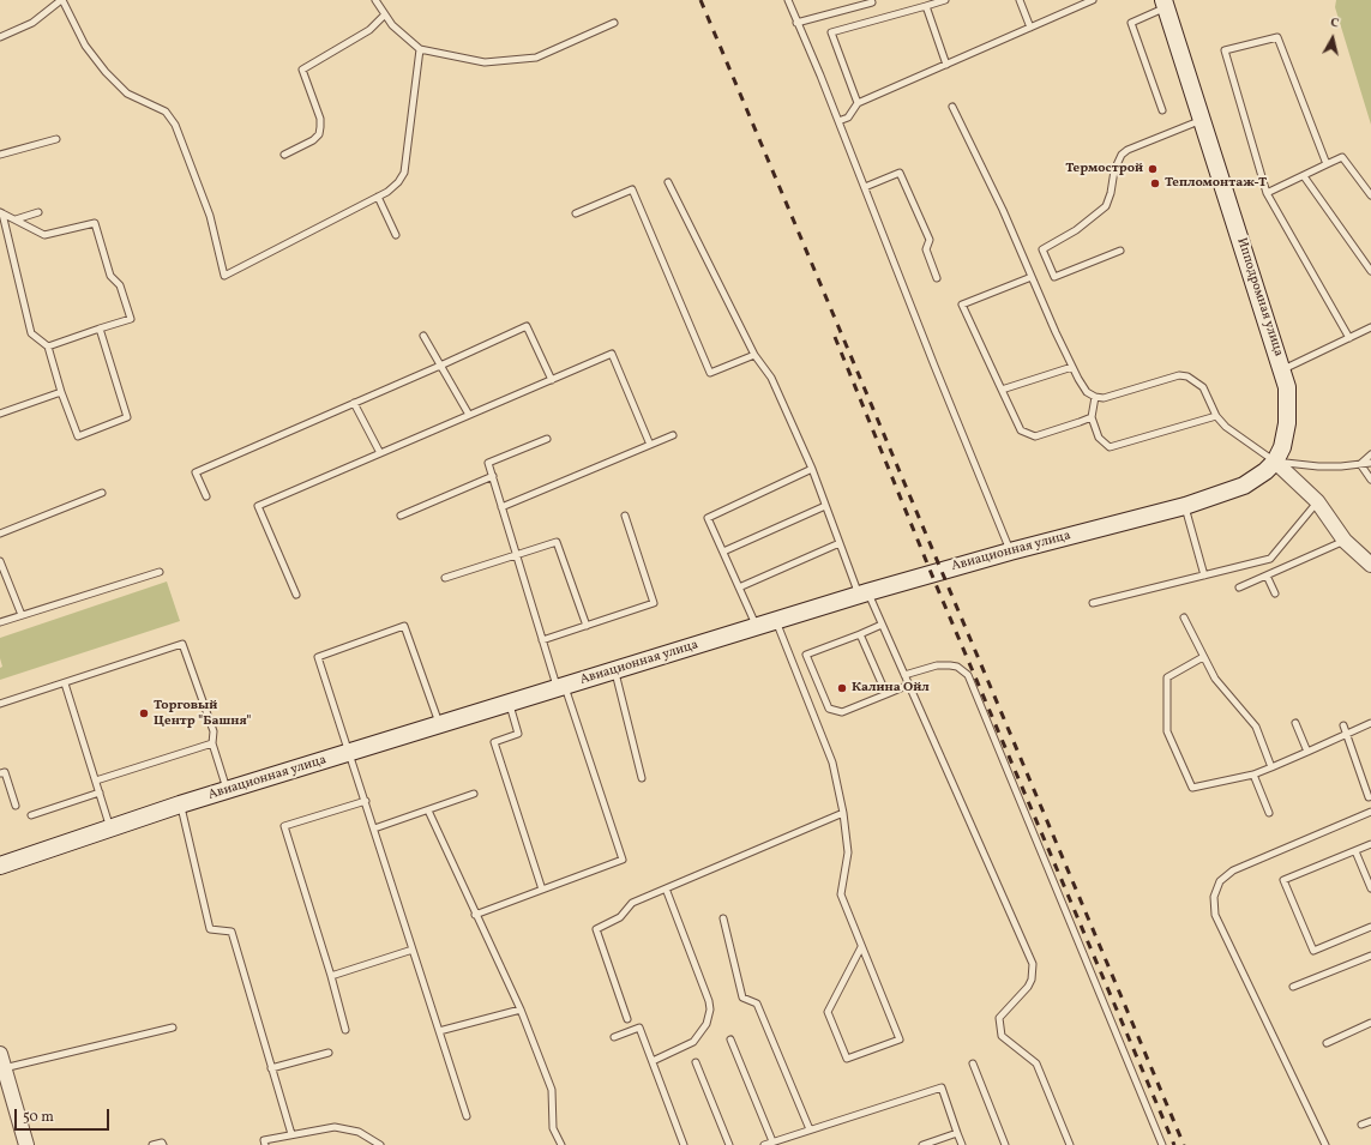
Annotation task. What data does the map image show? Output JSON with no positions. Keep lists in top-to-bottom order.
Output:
{
  "streets": {
    "main road": ["Ипподромная улица", "Авиационная улица"]
  },
  "crossings": [
    ["Ипподромная улица", "Авиационная улица"]
  ],
  "places": [
    "Термострой",
    "Тепломонтаж-Т",
    "Калина Ойл",
    "Торговый Центр \"Башня\""
  ],
  "scale_bar": "50 m",
  "north": "top"
}
